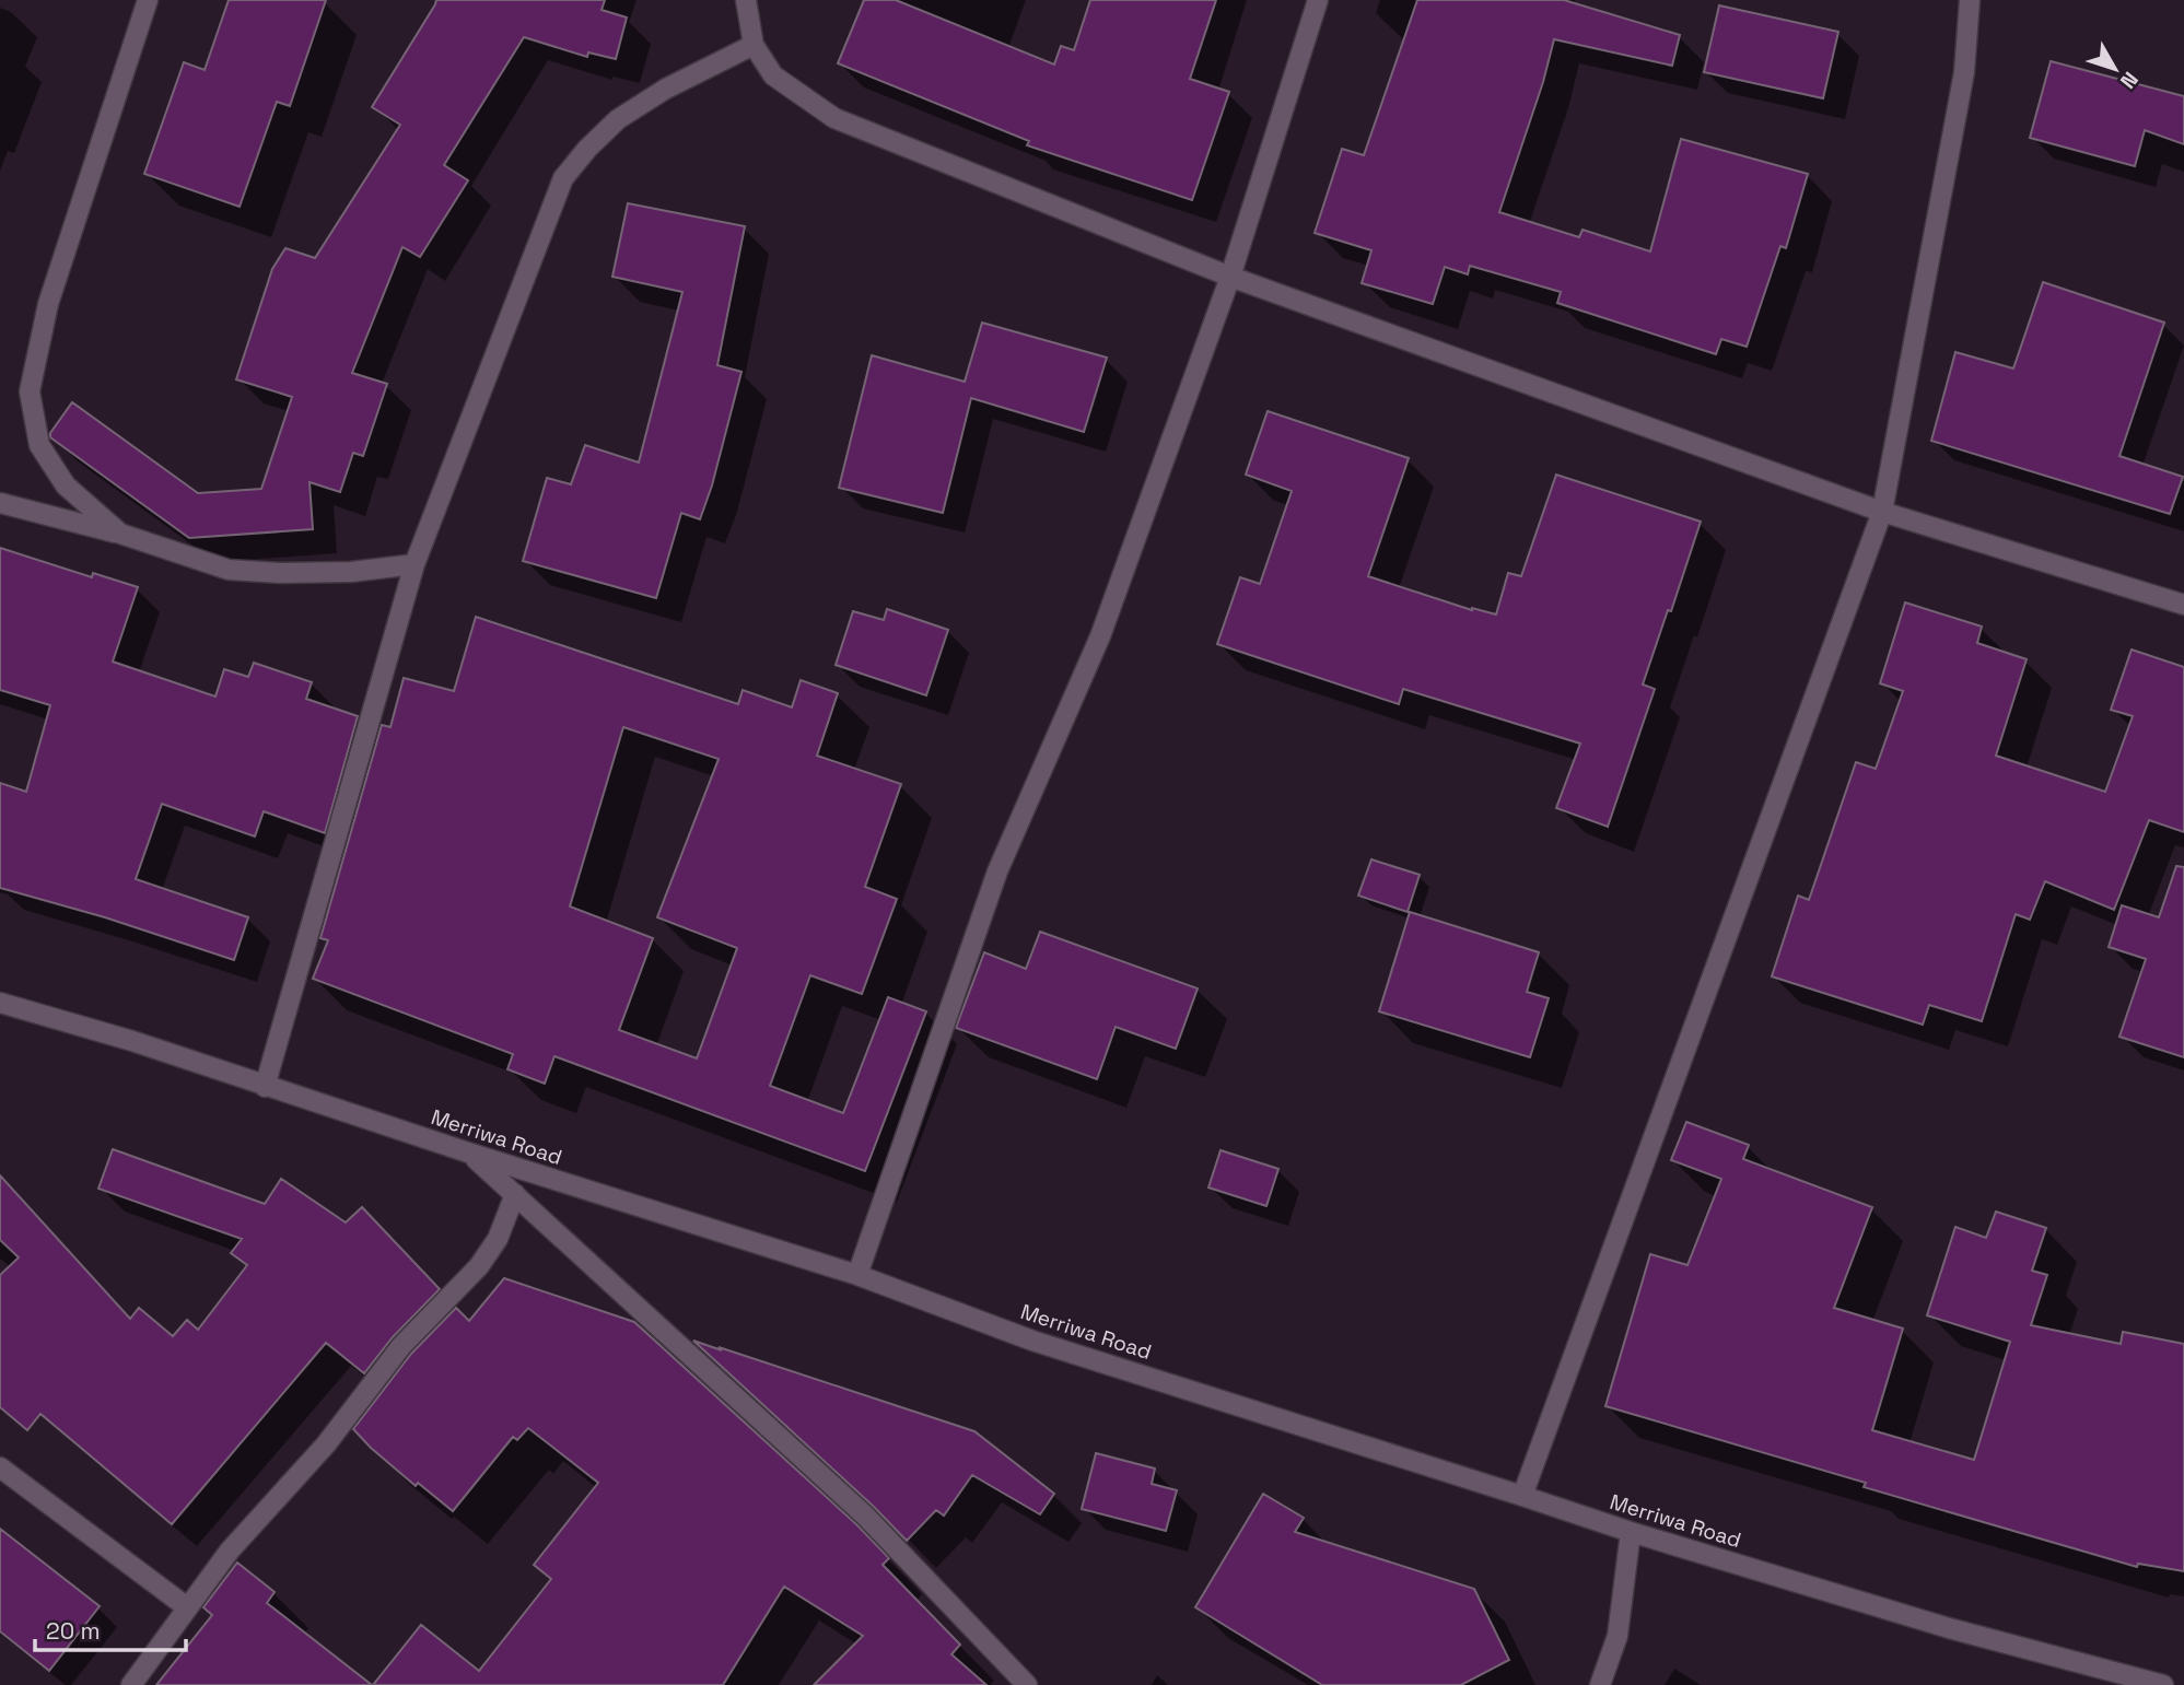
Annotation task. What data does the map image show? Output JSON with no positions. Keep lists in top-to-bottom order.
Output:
{
  "streets": {
    "street": ["Merriwa Road"]
  },
  "scale_bar": "20 m",
  "north": "bottom right"
}
